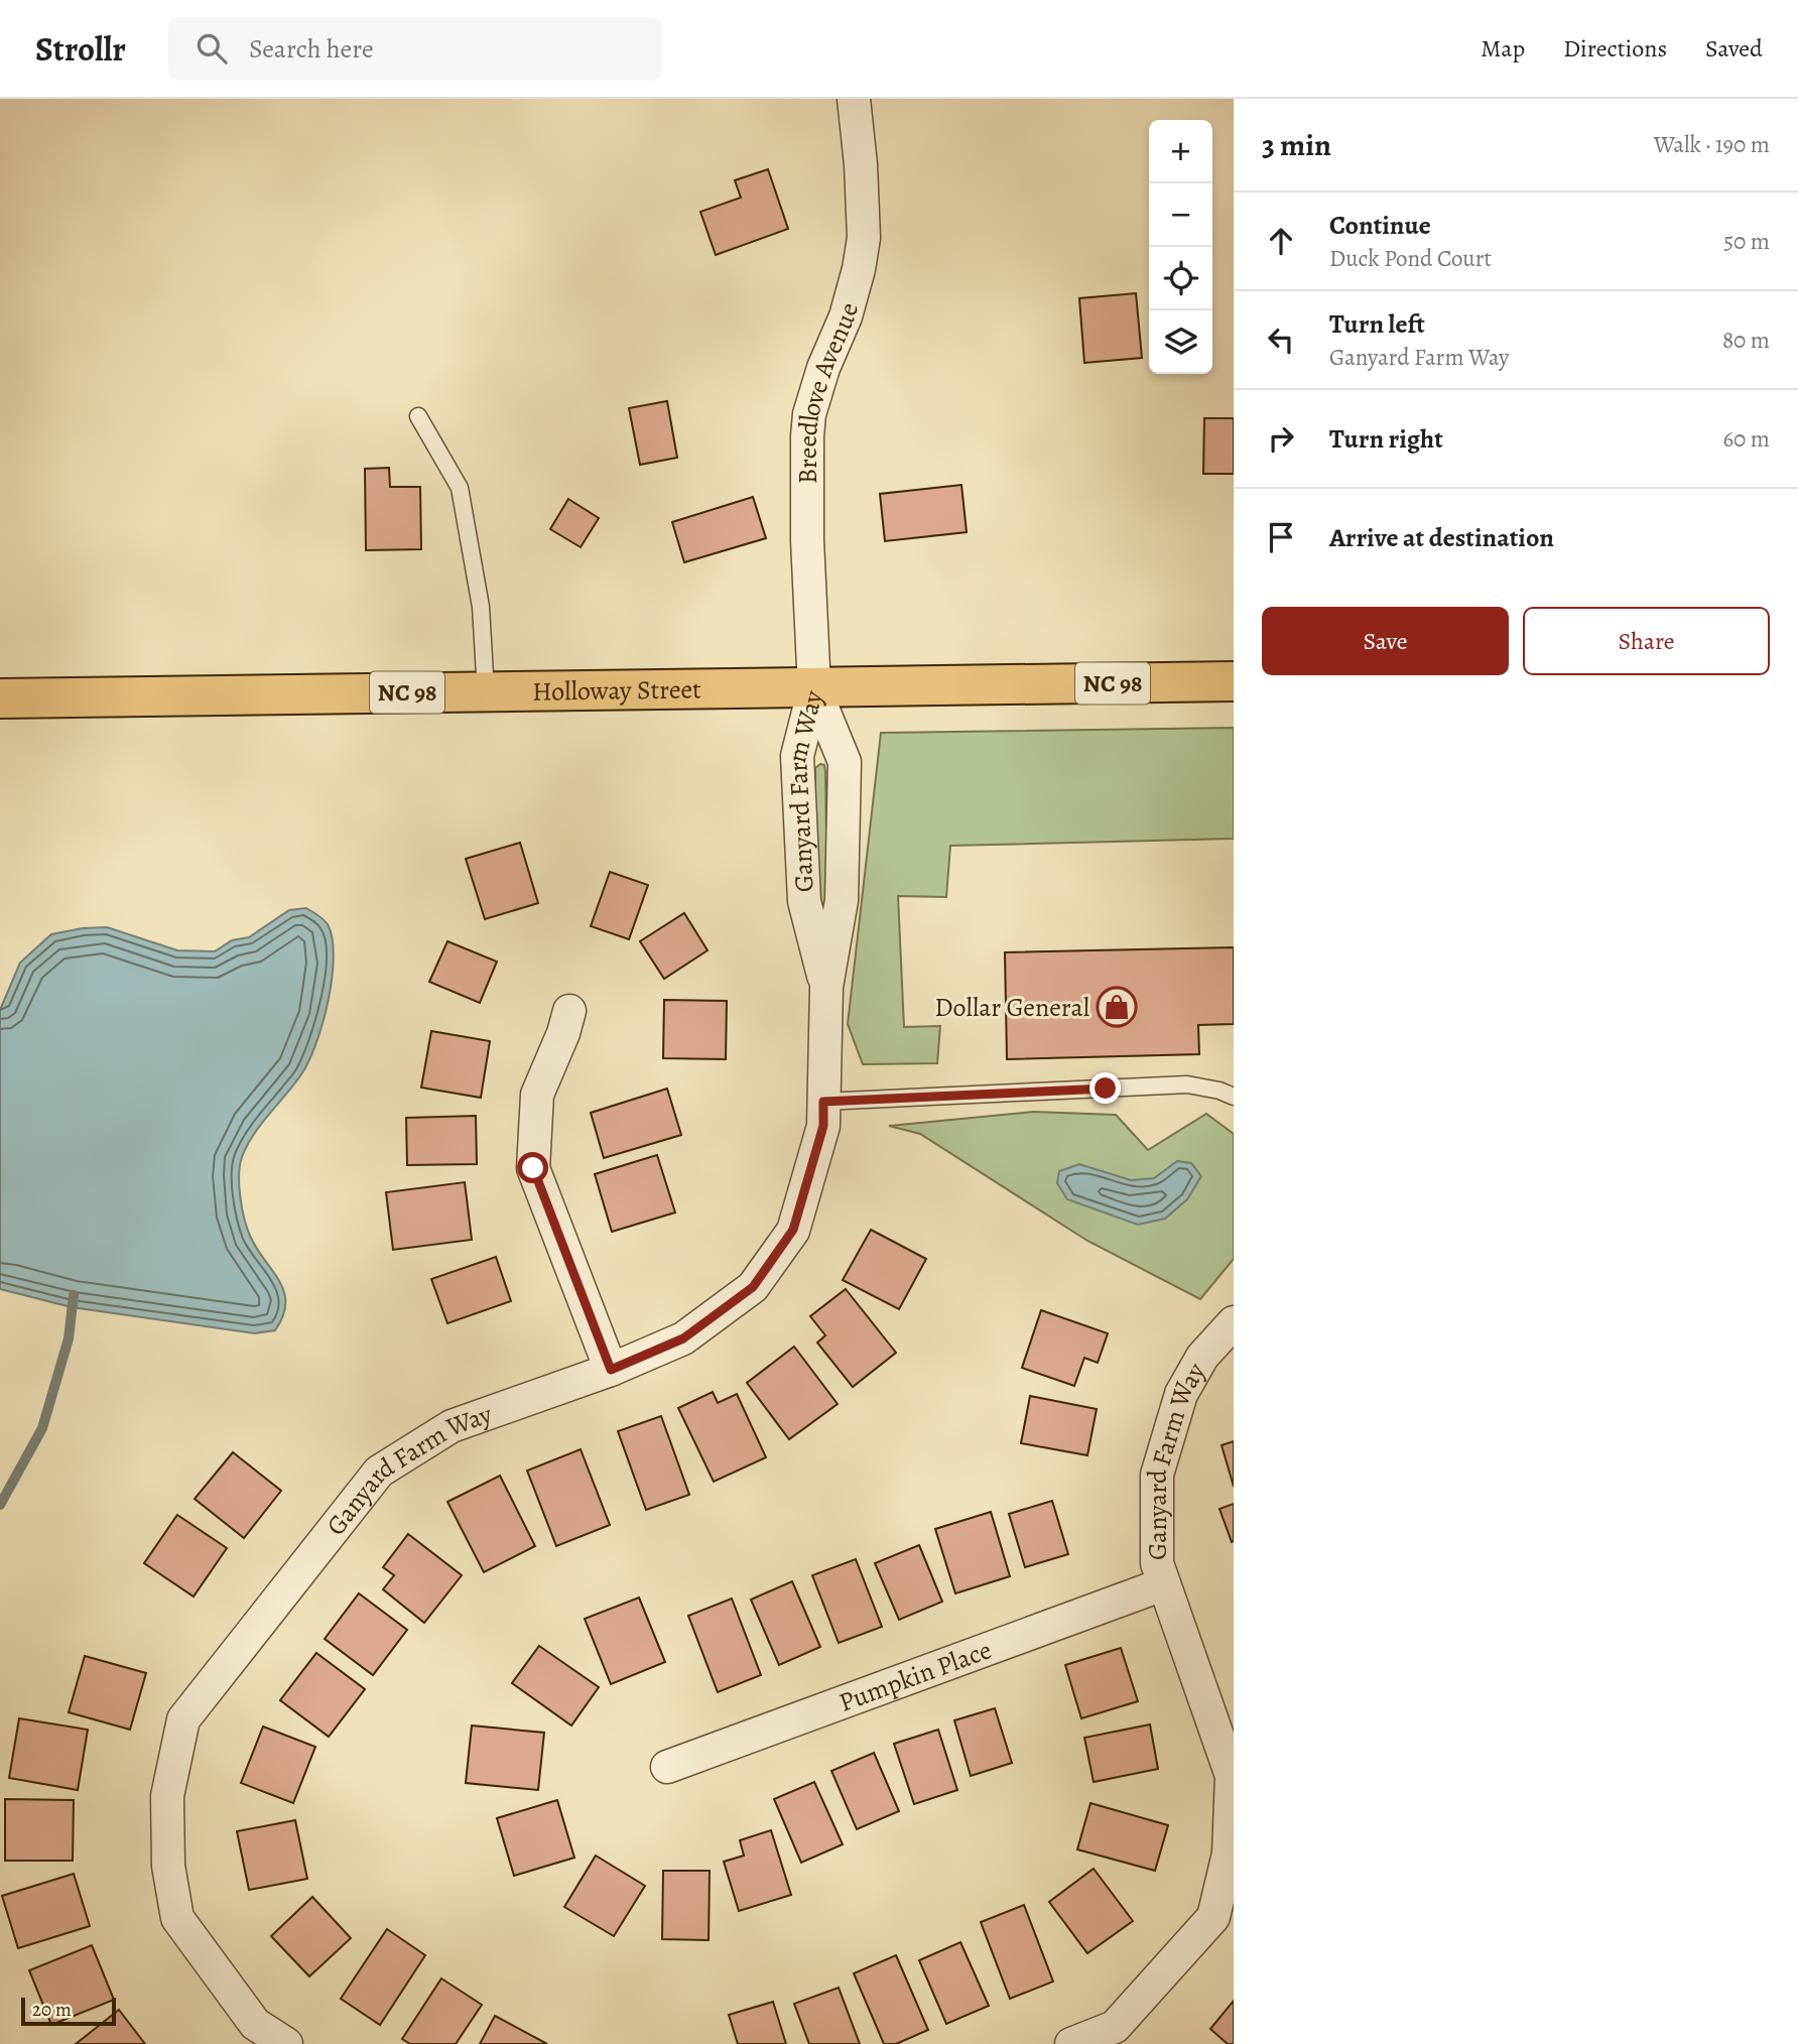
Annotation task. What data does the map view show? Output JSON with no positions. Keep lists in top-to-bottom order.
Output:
{
  "streets": {
    "highway": ["NC 98", "Holloway Street"],
    "street": ["Breedlove Avenue", "Ganyard Farm Way", "Pumpkin Place"]
  },
  "crossings": [
    ["Breedlove Avenue", "Holloway Street"],
    ["Breedlove Avenue", "Ganyard Farm Way"],
    ["Holloway Street", "Ganyard Farm Way"],
    ["Ganyard Farm Way", "Pumpkin Place"]
  ],
  "places": {
    "shop": ["Dollar General"]
  },
  "scale_bar": "20 m",
  "page": {
    "header": "Strollr",
    "search": "Search here",
    "nav": ["Map", "Directions", "Saved"],
    "heading": ["3 min", "Walk · 190 m"],
    "map_buttons": ["+", "−"],
    "list": [
      ["Continue", "Duck Pond Court", "50 m"],
      ["Turn left", "Ganyard Farm Way", "80 m"],
      ["Turn right", "60 m"],
      "Arrive at destination"
    ],
    "buttons": ["Save", "Share"],
    "scale": "20 m"
  }
}
